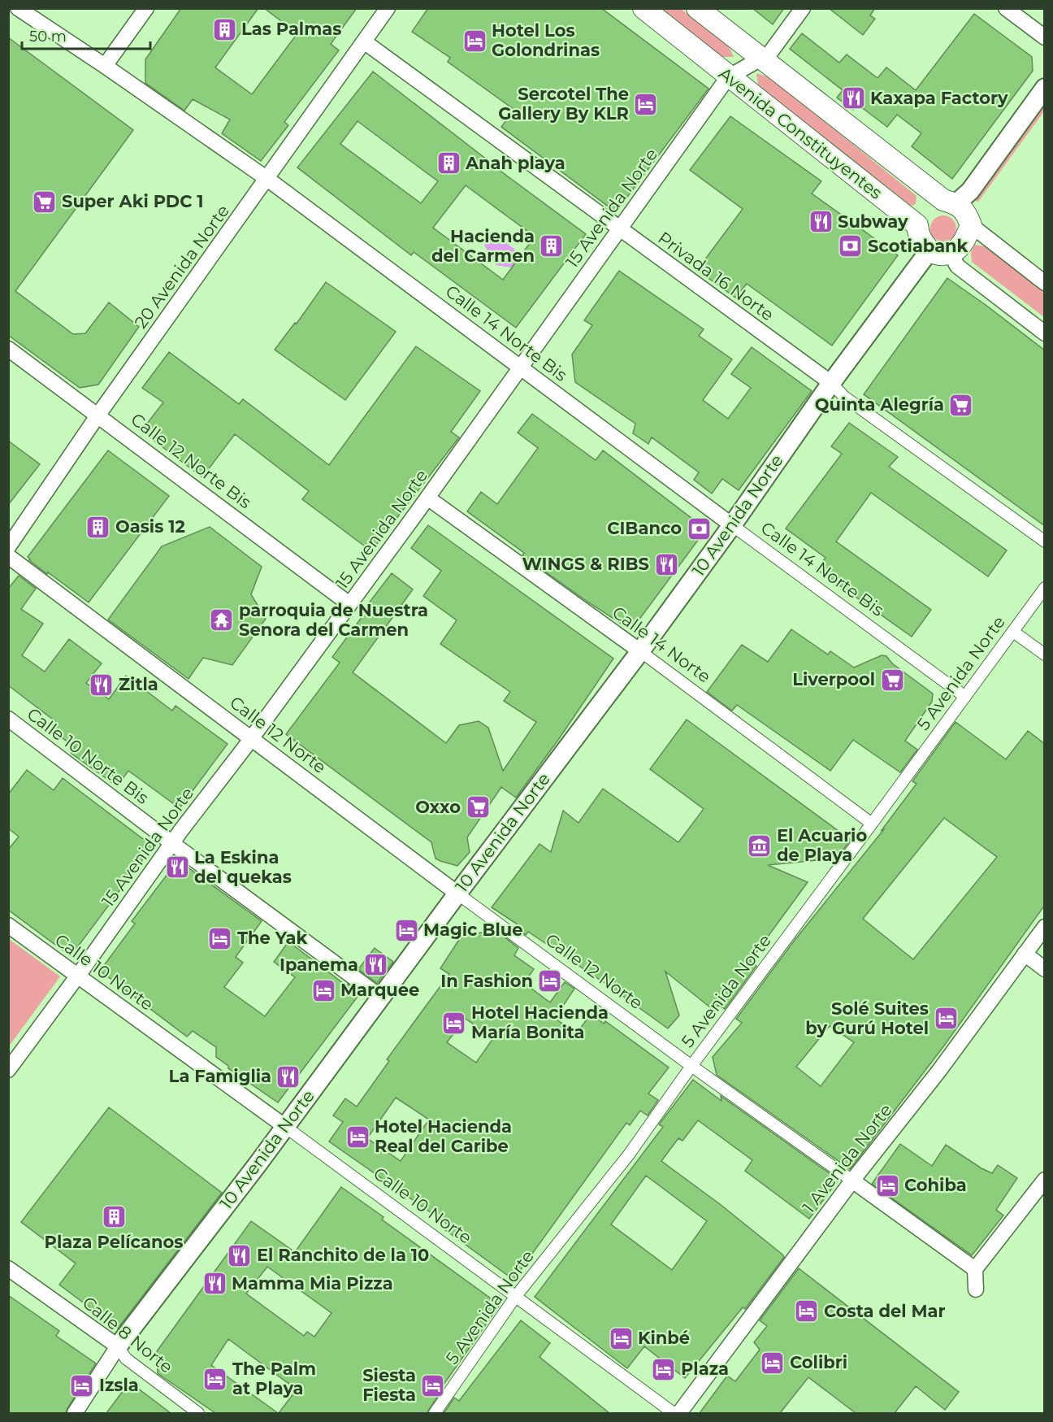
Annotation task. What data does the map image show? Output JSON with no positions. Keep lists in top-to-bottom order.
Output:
{
  "streets": {
    "main road": ["Avenida Constituyentes"],
    "street": [
      "15 Avenida Norte",
      "20 Avenida Norte",
      "Privada 16 Norte",
      "Calle 14 Norte Bis",
      "Calle 12 Norte Bis",
      "10 Avenida Norte",
      "Calle 14 Norte",
      "5 Avenida Norte",
      "Calle 12 Norte",
      "Calle 10 Norte Bis",
      "Calle 10 Norte",
      "1 Avenida Norte",
      "Calle 8 Norte"
    ]
  },
  "crossings": [
    ["Avenida Constituyentes", "15 Avenida Norte"],
    ["Avenida Constituyentes", "10 Avenida Norte"],
    ["15 Avenida Norte", "Privada 16 Norte"],
    ["15 Avenida Norte", "Calle 14 Norte Bis"],
    ["15 Avenida Norte", "Calle 12 Norte Bis"],
    ["15 Avenida Norte", "Calle 14 Norte"],
    ["15 Avenida Norte", "Calle 12 Norte"],
    ["15 Avenida Norte", "Calle 10 Norte Bis"],
    ["15 Avenida Norte", "Calle 10 Norte"],
    ["20 Avenida Norte", "Privada 16 Norte"],
    ["20 Avenida Norte", "Calle 14 Norte Bis"],
    ["20 Avenida Norte", "Calle 12 Norte Bis"],
    ["Privada 16 Norte", "10 Avenida Norte"],
    ["Calle 14 Norte Bis", "10 Avenida Norte"],
    ["Calle 14 Norte Bis", "5 Avenida Norte"],
    ["10 Avenida Norte", "Calle 14 Norte"],
    ["10 Avenida Norte", "Calle 12 Norte"],
    ["10 Avenida Norte", "Calle 10 Norte Bis"],
    ["10 Avenida Norte", "Calle 10 Norte"],
    ["10 Avenida Norte", "Calle 8 Norte"],
    ["Calle 14 Norte", "5 Avenida Norte"],
    ["5 Avenida Norte", "Calle 12 Norte"],
    ["5 Avenida Norte", "Calle 10 Norte"],
    ["Calle 12 Norte", "1 Avenida Norte"]
  ],
  "places": {
    "building": [
      "Las Palmas",
      "Anah playa",
      "Hacienda del Carmen",
      "Oasis 12",
      "Plaza Pelícanos"
    ],
    "hotel": [
      "Hotel Los Golondrinas",
      "Sercotel The Gallery By KLR",
      "Magic Blue",
      "The Yak",
      "In Fashion",
      "Marquee",
      "Solé Suites by Gurú Hotel",
      "Hotel Hacienda María Bonita",
      "Hotel Hacienda Real del Caribe",
      "Cohiba",
      "Costa del Mar",
      "Kinbé",
      "Colibri",
      "Plaza",
      "The Palm at Playa",
      "Izsla",
      "Siesta Fiesta"
    ],
    "restaurant": [
      "Kaxapa Factory",
      "Subway",
      "WINGS & RIBS",
      "Zitla",
      "La Eskina del quekas",
      "Ipanema",
      "La Famiglia",
      "El Ranchito de la 10",
      "Mamma Mia Pizza"
    ],
    "supermarket": [
      "Super Aki PDC 1",
      "Quinta Alegría",
      "Liverpool",
      "Oxxo"
    ],
    "bank": ["Scotiabank", "CIBanco"],
    "temple": ["parroquia de Nuestra Senora del Carmen"],
    "museum": ["El Acuario de Playa"]
  },
  "scale_bar": "50 m"
}
